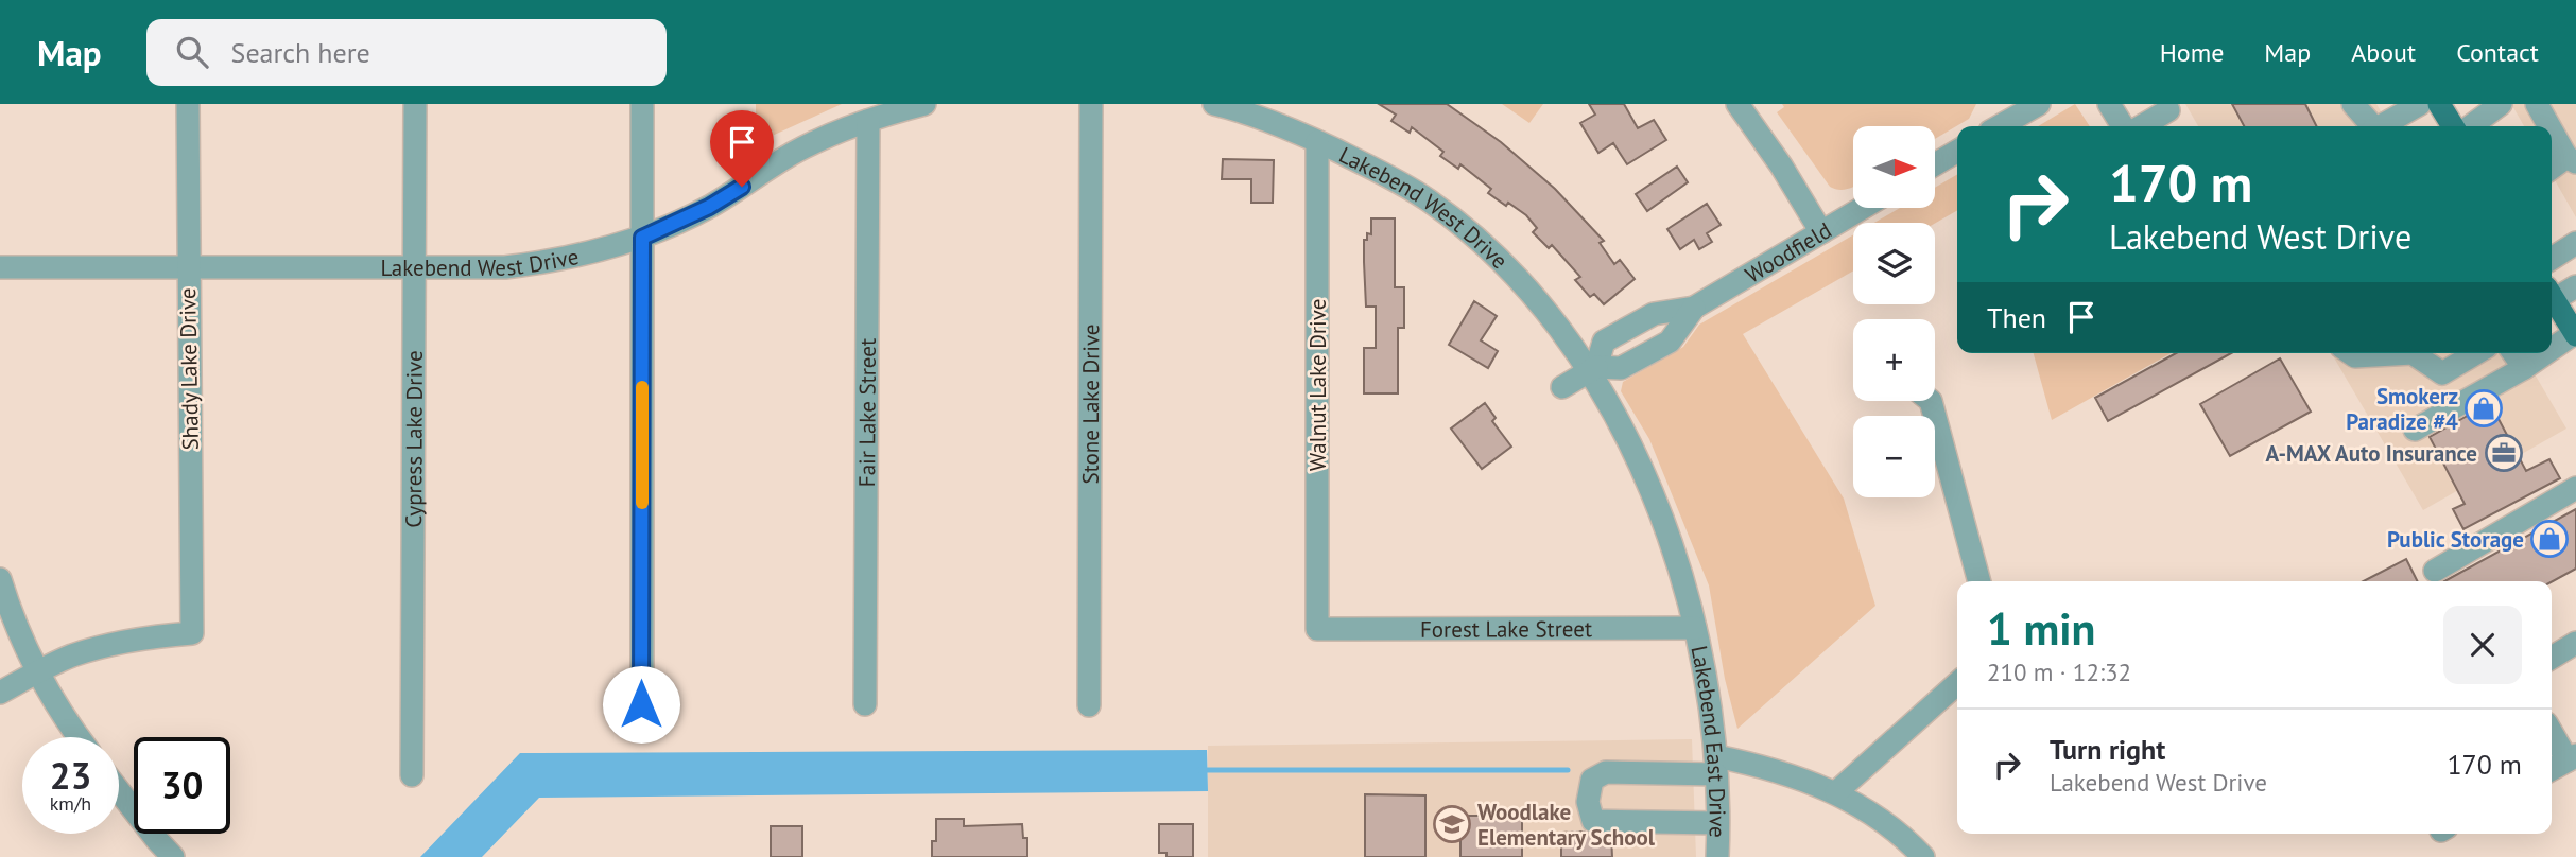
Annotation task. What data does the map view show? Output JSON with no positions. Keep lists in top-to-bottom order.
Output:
{
  "streets": {
    "street": [
      "Lakebend West Drive",
      "Woodfield",
      "Shady Lake Drive",
      "Walnut Lake Drive",
      "Stone Lake Drive",
      "Fair Lake Street",
      "Cypress Lake Drive",
      "Forest Lake Street",
      "Lakebend East Drive"
    ]
  },
  "crossings": [
    ["Lakebend West Drive", "Woodfield"],
    ["Lakebend West Drive", "Shady Lake Drive"],
    ["Lakebend West Drive", "Walnut Lake Drive"],
    ["Lakebend West Drive", "Fair Lake Street"],
    ["Lakebend West Drive", "Cypress Lake Drive"],
    ["Lakebend West Drive", "Forest Lake Street"],
    ["Lakebend West Drive", "Lakebend East Drive"],
    ["Walnut Lake Drive", "Forest Lake Street"],
    ["Forest Lake Street", "Lakebend East Drive"]
  ],
  "places": {
    "shop": ["Smokerz Paradize #4", "Public Storage"],
    "office": ["A-MAX Auto Insurance"],
    "school or university": ["Woodlake Elementary School"]
  },
  "north": "right",
  "page": {
    "header": "Map",
    "search": "Search here",
    "nav": [
      "Home",
      "Map",
      "About",
      "Contact"
    ],
    "map_buttons": ["+", "−"],
    "turn": ["170 m", "Lakebend West Drive"],
    "then": "Then",
    "heading": ["1 min", "210 m · 12:32"],
    "list": [
      {
        "name": "Turn right",
        "note": "Lakebend West Drive",
        "value": "170 m"
      }
    ],
    "speed": "23 km/h",
    "limit": "30"
  }
}
